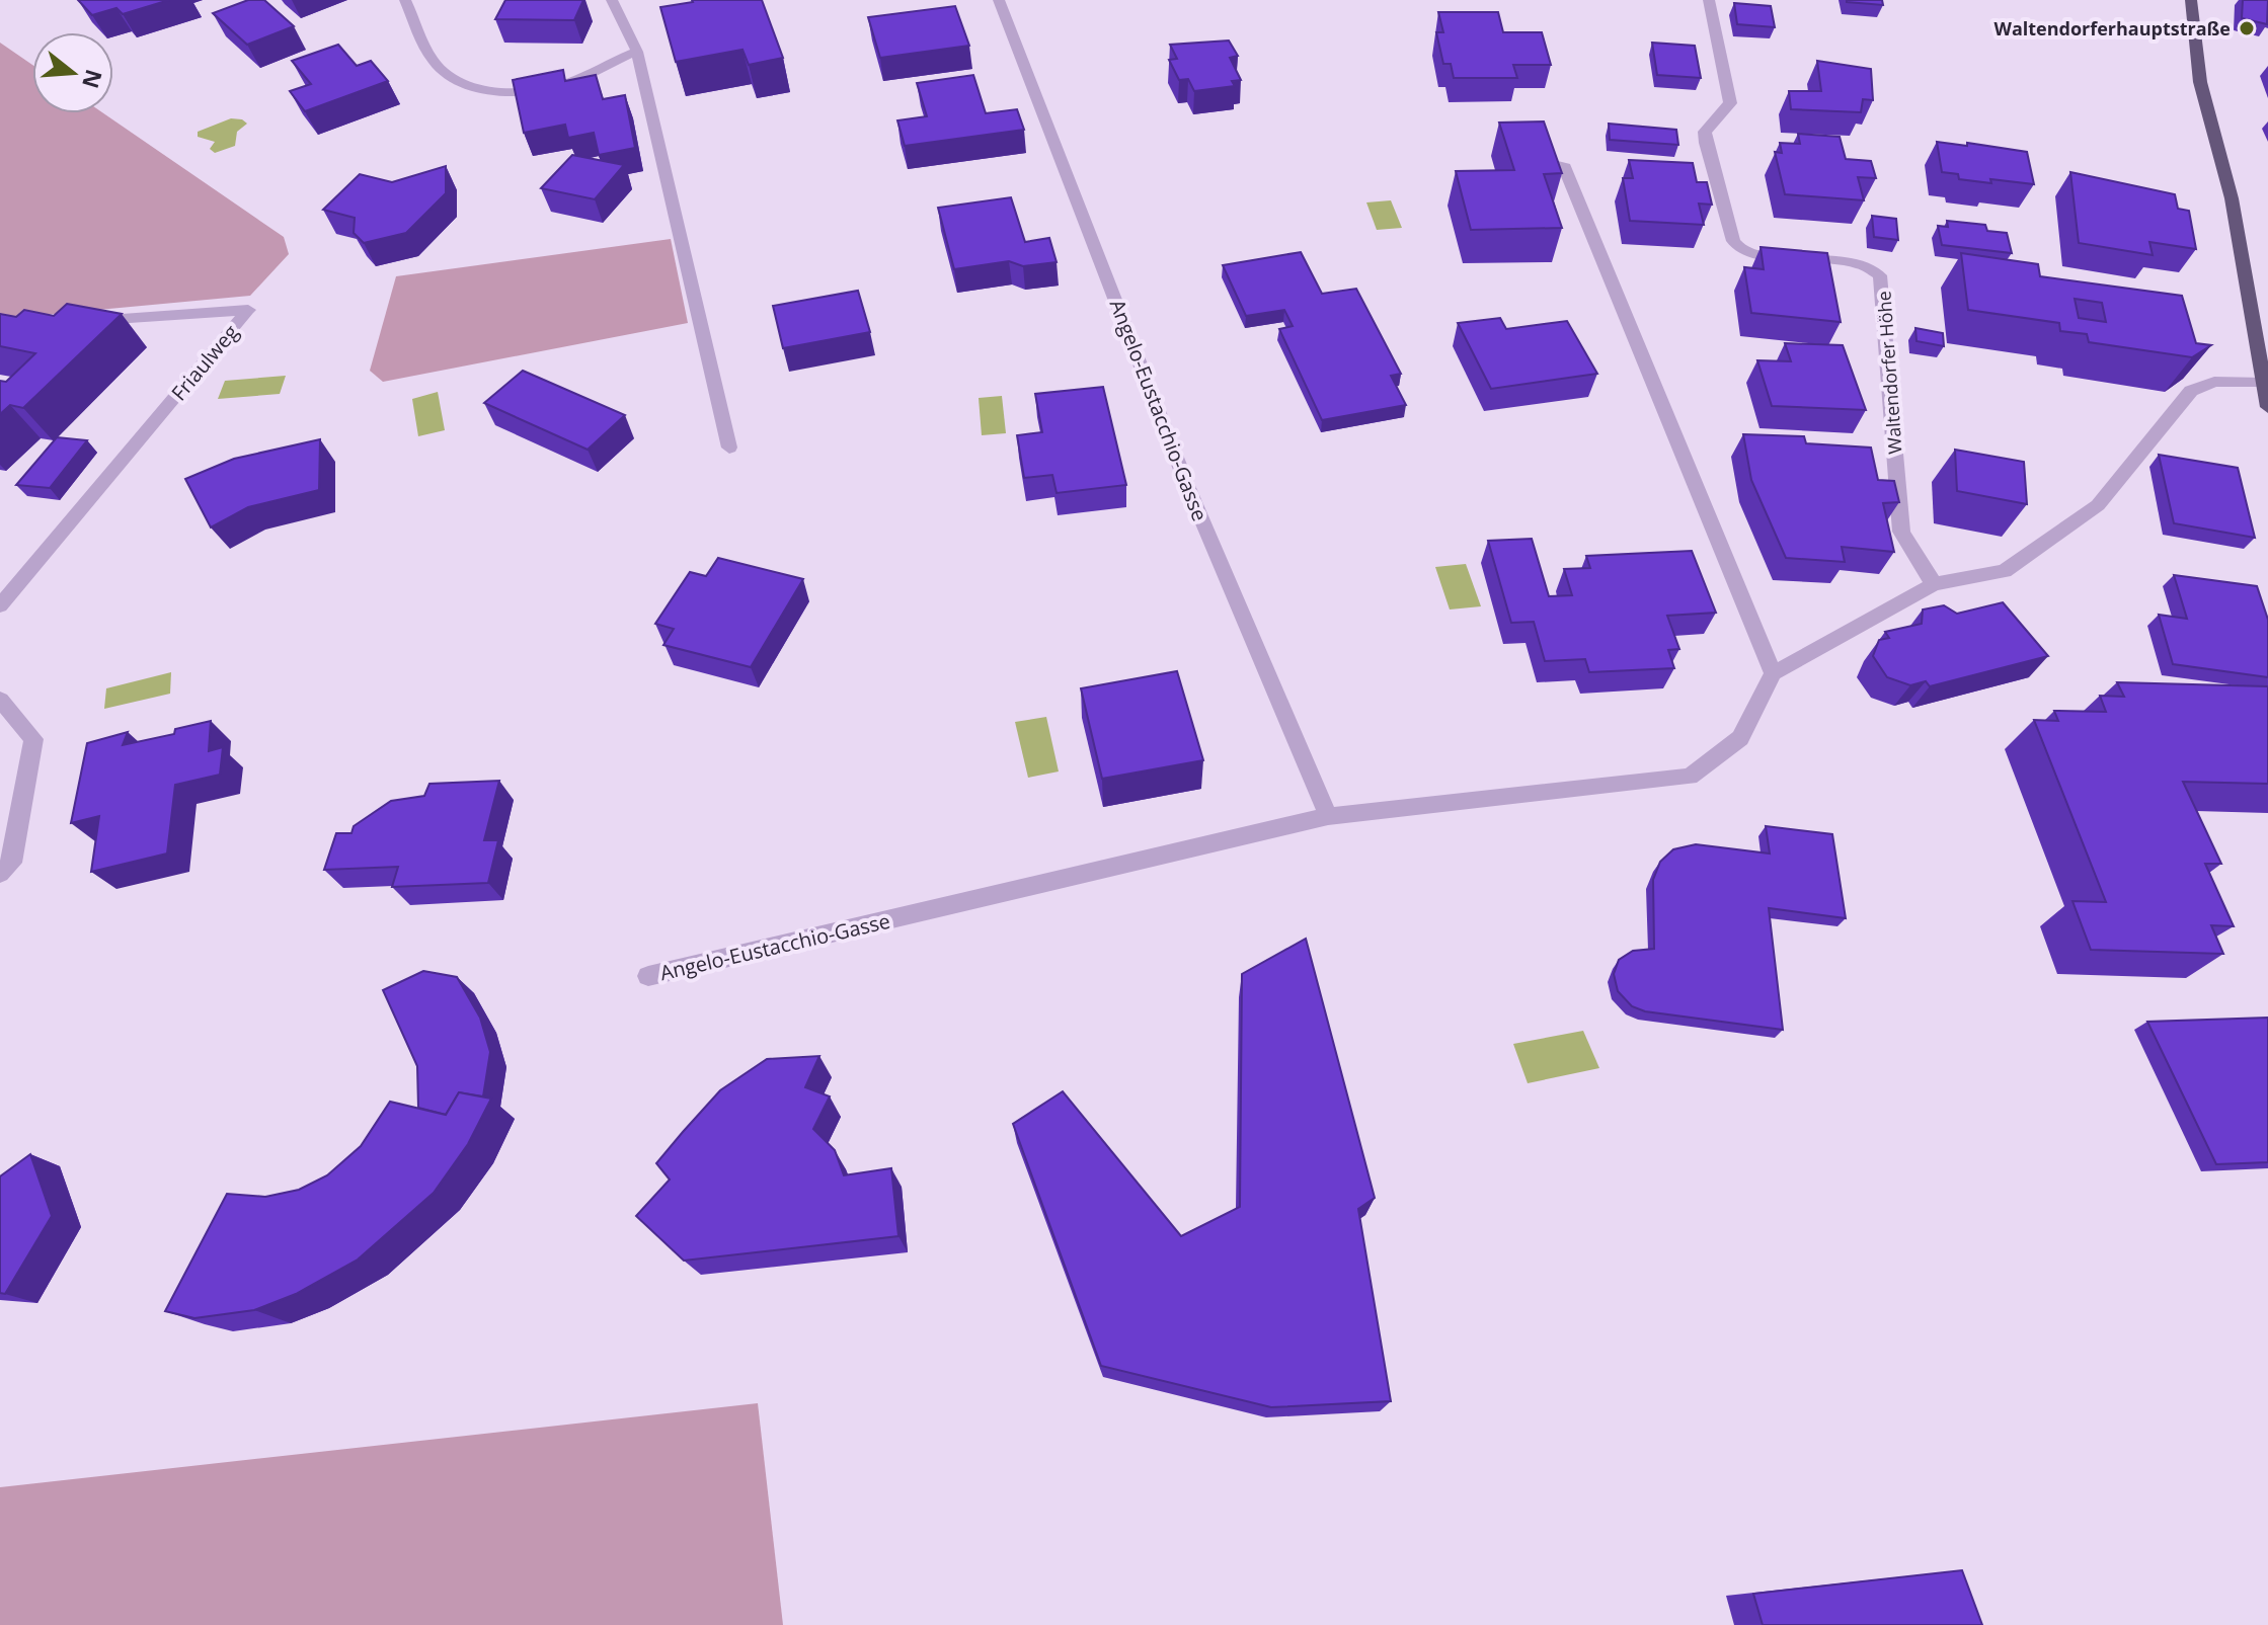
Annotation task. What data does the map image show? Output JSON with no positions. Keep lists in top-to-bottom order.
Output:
{
  "streets": {
    "street": ["Friaulweg", "Waltendorfer Höhe", "Angelo-Eustacchio-Gasse"]
  },
  "places": ["Waltendorferhauptstraße"],
  "north": "right"
}
